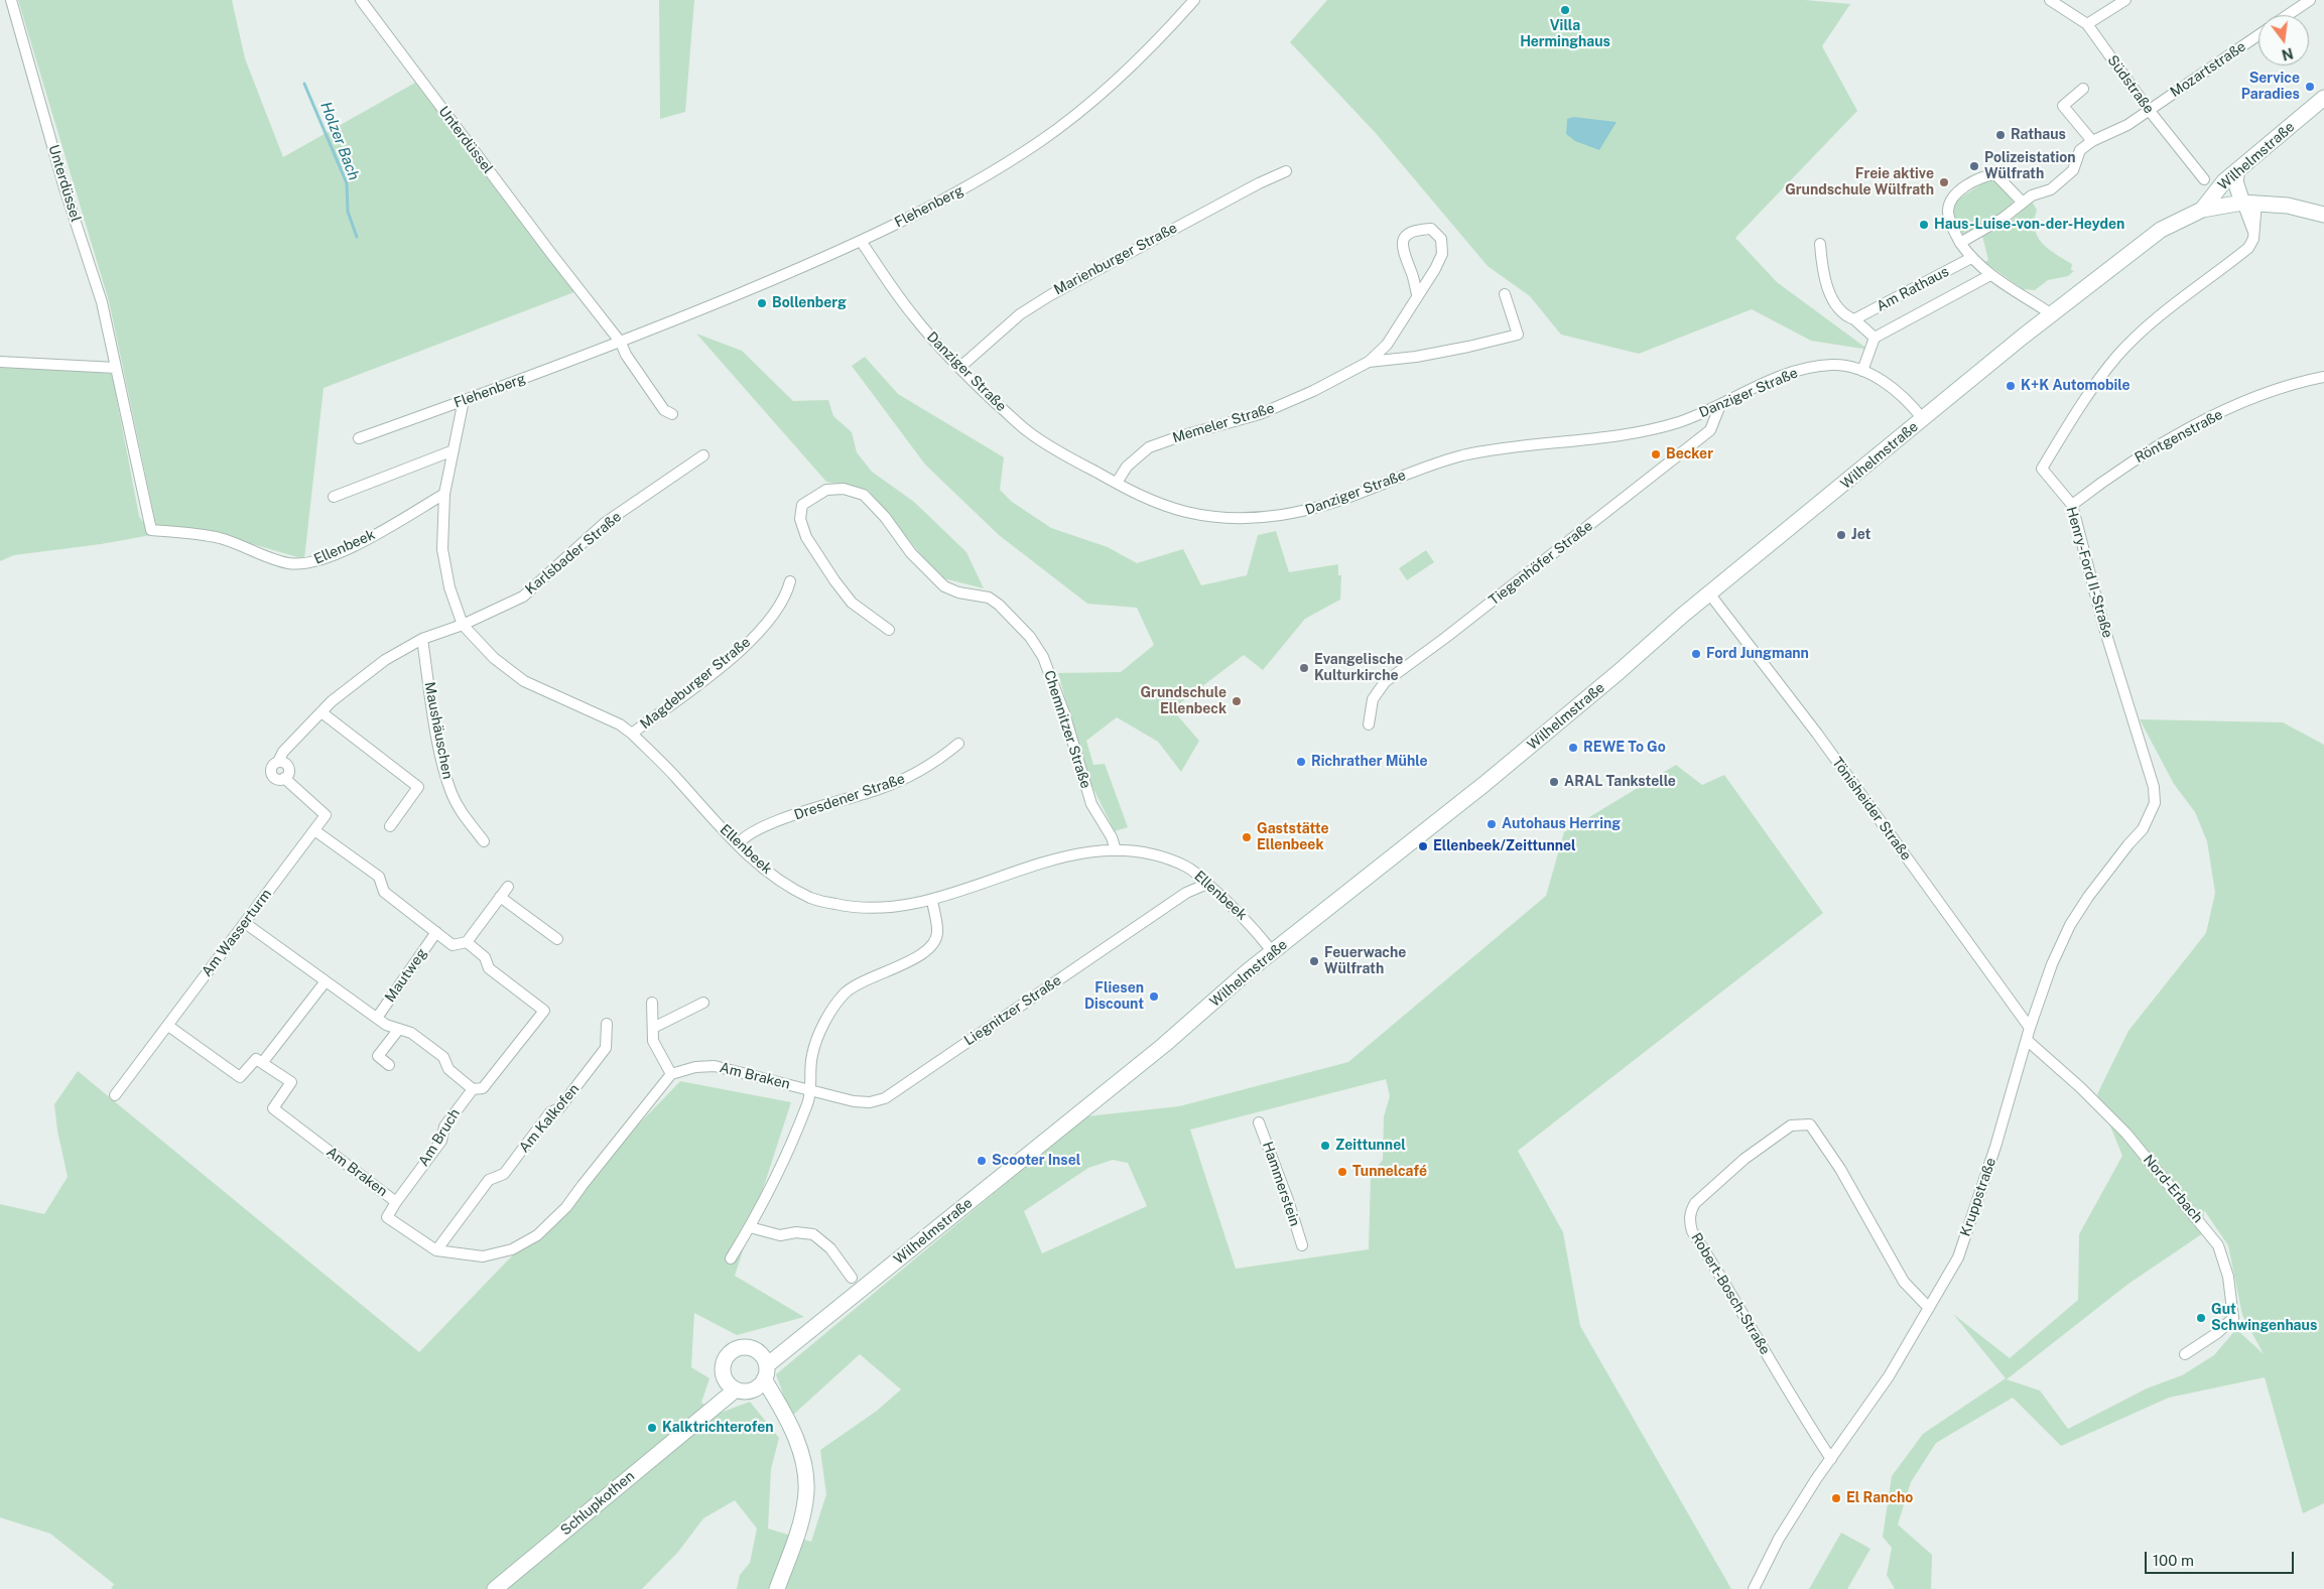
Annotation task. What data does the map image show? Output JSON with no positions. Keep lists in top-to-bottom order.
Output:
{
  "streets": {
    "main road": ["Wilhelmstraße", "Schlupkothen"],
    "street": [
      "Mozartstraße",
      "Südstraße",
      "Unterdüssel",
      "Flehenberg",
      "Marienburger Straße",
      "Am Rathaus",
      "Danziger Straße",
      "Memeler Straße",
      "Röntgenstraße",
      "Ellenbeek",
      "Karlsbader Straße",
      "Tiegenhöfer Straße",
      "Henry-Ford II-Straße",
      "Magdeburger Straße",
      "Chemnitzer Straße",
      "Maushäuschen",
      "Dresdener Straße",
      "Tönisheider Straße",
      "Am Wasserturm",
      "Mautweg",
      "Liegnitzer Straße",
      "Am Braken",
      "Am Kalkofen",
      "Am Bruch",
      "Hammerstein",
      "Nord-Erbach",
      "Kruppstraße",
      "Robert-Bosch-Straße"
    ]
  },
  "crossings": [
    ["Mozartstraße", "Südstraße"],
    ["Unterdüssel", "Flehenberg"],
    ["Unterdüssel", "Ellenbeek"],
    ["Wilhelmstraße", "Danziger Straße"],
    ["Wilhelmstraße", "Ellenbeek"],
    ["Wilhelmstraße", "Tönisheider Straße"],
    ["Wilhelmstraße", "Schlupkothen"],
    ["Flehenberg", "Danziger Straße"],
    ["Flehenberg", "Ellenbeek"],
    ["Marienburger Straße", "Danziger Straße"],
    ["Danziger Straße", "Memeler Straße"],
    ["Danziger Straße", "Tiegenhöfer Straße"],
    ["Röntgenstraße", "Henry-Ford II-Straße"],
    ["Ellenbeek", "Karlsbader Straße"],
    ["Ellenbeek", "Magdeburger Straße"],
    ["Ellenbeek", "Chemnitzer Straße"],
    ["Ellenbeek", "Dresdener Straße"],
    ["Ellenbeek", "Liegnitzer Straße"],
    ["Henry-Ford II-Straße", "Kruppstraße"],
    ["Tönisheider Straße", "Kruppstraße"],
    ["Liegnitzer Straße", "Am Braken"],
    ["Am Braken", "Am Kalkofen"],
    ["Am Braken", "Am Bruch"],
    ["Nord-Erbach", "Kruppstraße"],
    ["Kruppstraße", "Robert-Bosch-Straße"]
  ],
  "water": ["Holzer Bach"],
  "places": [
    "Villa Herminghaus",
    "Service Paradies",
    "Rathaus",
    "Polizeistation Wülfrath",
    "Freie aktive Grundschule Wülfrath",
    "Haus-Luise-von-der-Heyden",
    "Bollenberg",
    "K+K Automobile",
    "Becker",
    "Jet",
    "Ford Jungmann",
    "Evangelische Kulturkirche",
    "Grundschule Ellenbeck",
    "REWE To Go",
    "Richrather Mühle",
    "ARAL Tankstelle",
    "Autohaus Herring",
    "Gaststätte Ellenbeek",
    "Ellenbeek/Zeittunnel",
    "Feuerwache Wülfrath",
    "Fliesen Discount",
    "Zeittunnel",
    "Scooter Insel",
    "Tunnelcafé",
    "Gut Schwingenhaus",
    "Kalktrichterofen",
    "El Rancho"
  ],
  "scale_bar": "100 m",
  "north": "bottom"
}
